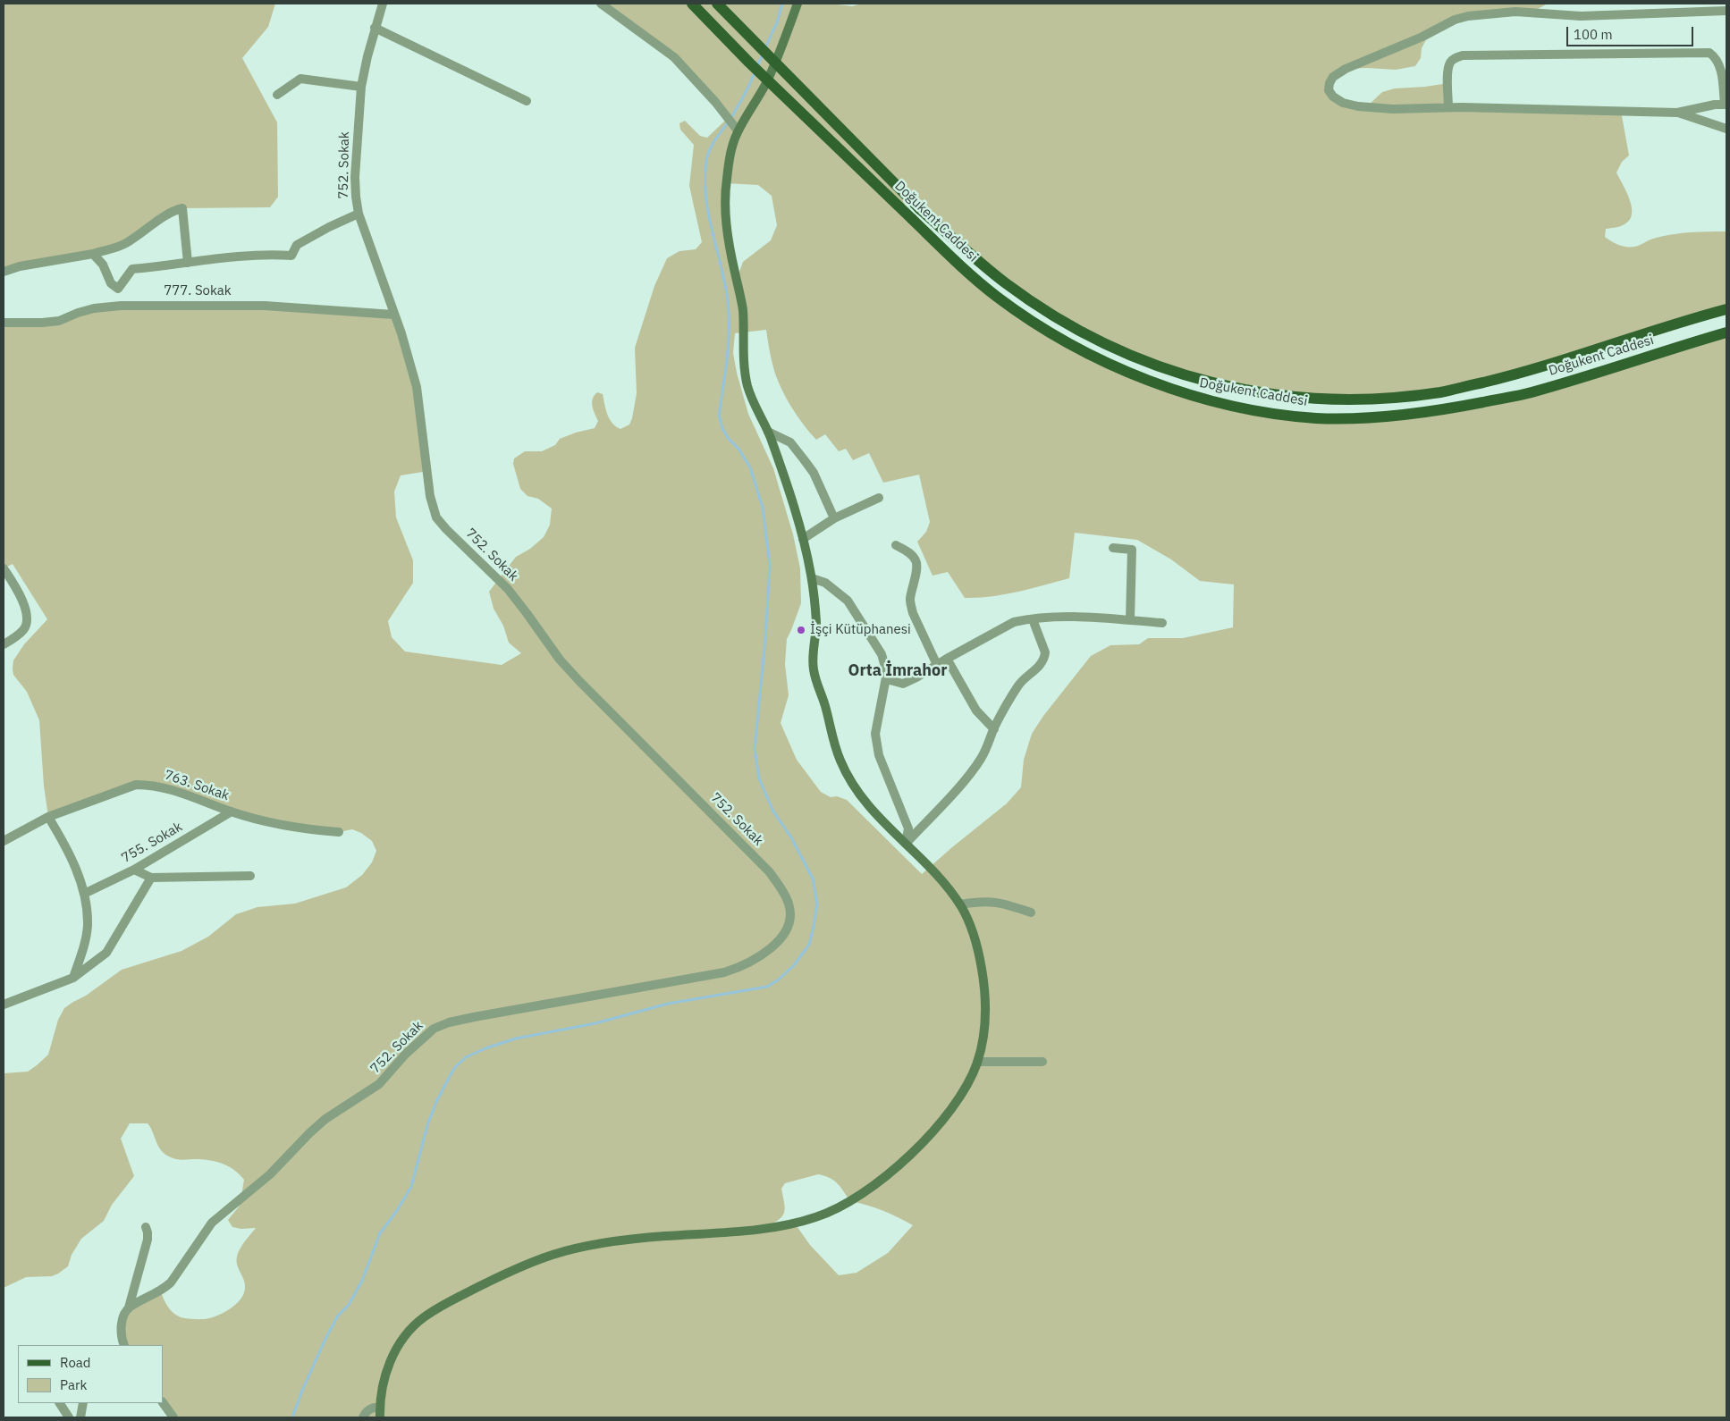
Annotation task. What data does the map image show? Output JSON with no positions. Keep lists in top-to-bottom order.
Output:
{
  "streets": {
    "main road": ["Doğukent Caddesi"],
    "street": [
      "752. Sokak",
      "777. Sokak",
      "763. Sokak",
      "755. Sokak"
    ]
  },
  "crossings": [
    ["752. Sokak", "777. Sokak"],
    ["763. Sokak", "755. Sokak"]
  ],
  "districts": ["Orta İmrahor"],
  "places": ["İşçi Kütüphanesi"],
  "legend": ["Road", "Park"],
  "scale_bar": "100 m"
}
